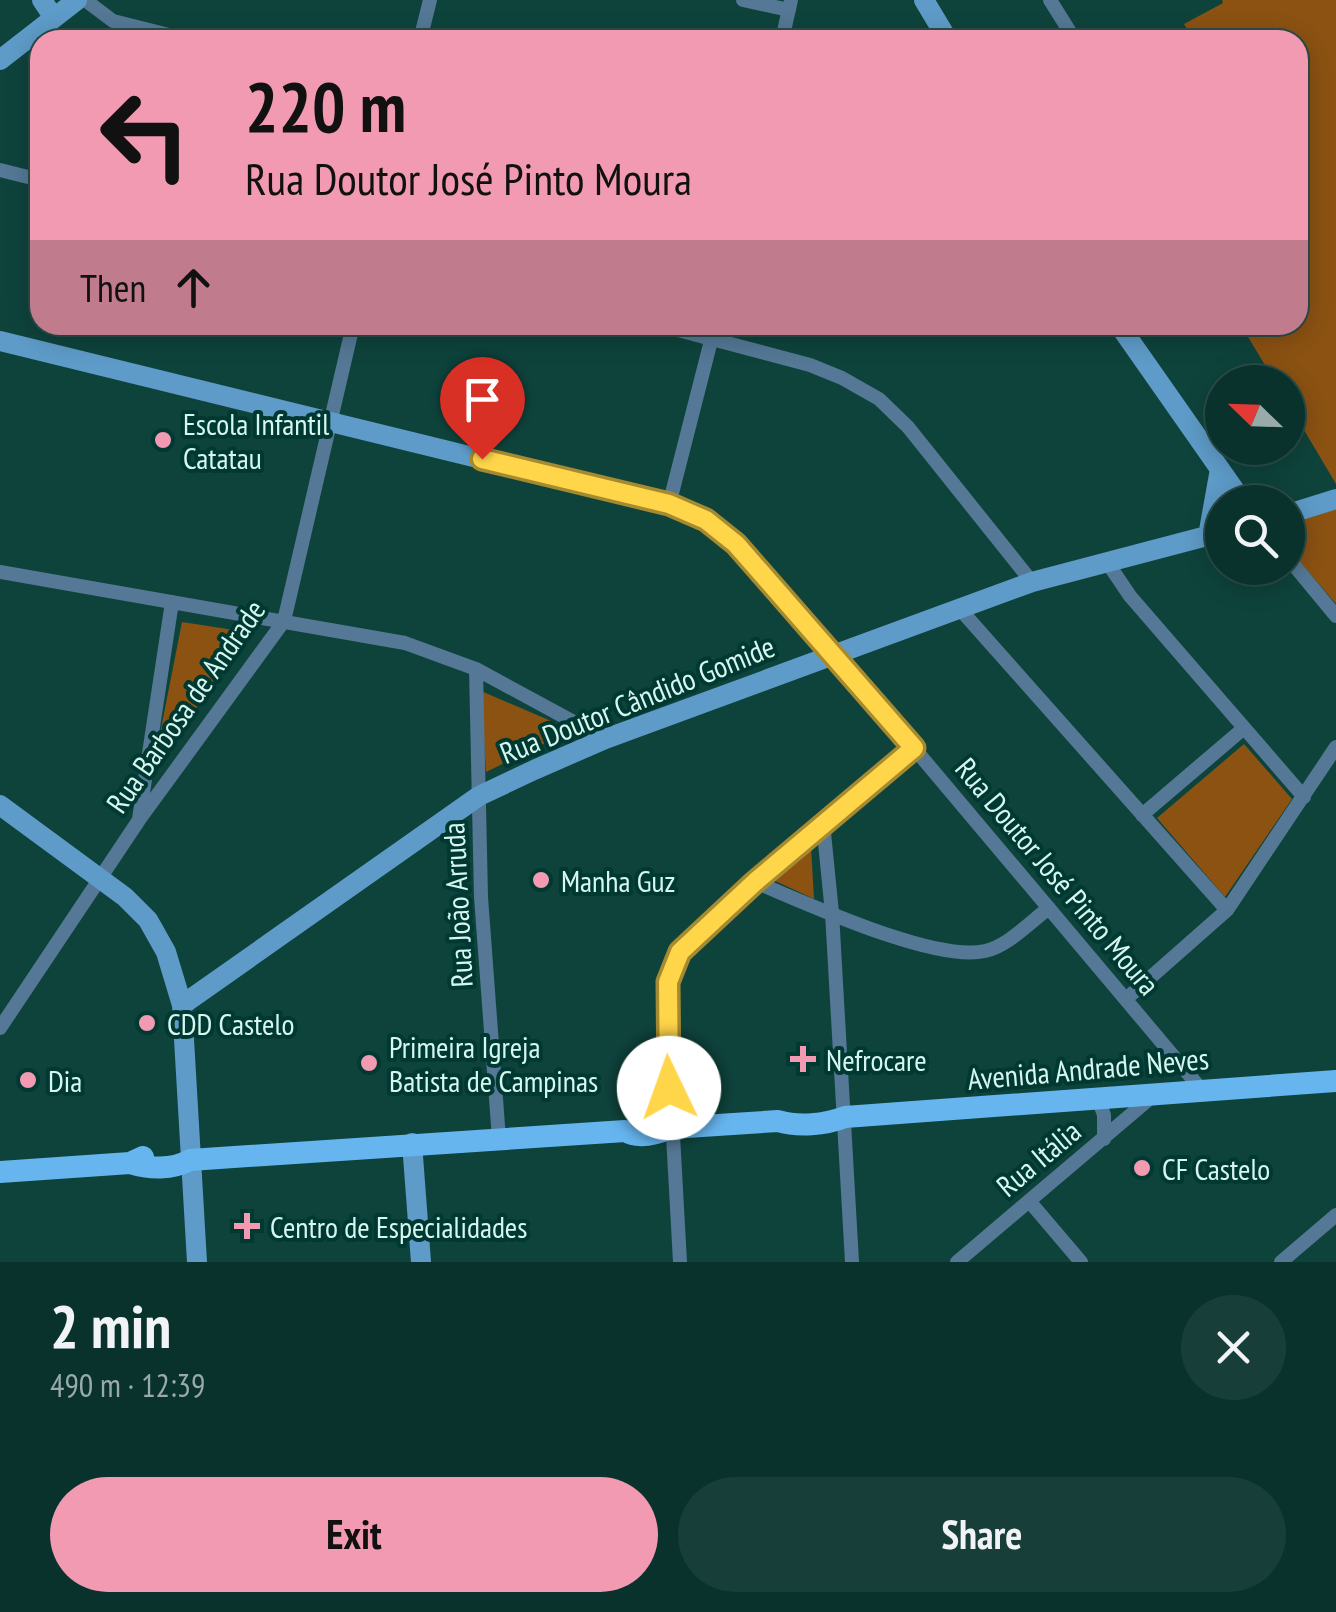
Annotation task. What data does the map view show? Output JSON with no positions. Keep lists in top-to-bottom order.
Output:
{
  "streets": {
    "main road": ["Avenida Andrade Neves"],
    "street": [
      "Rua Doutor Cândido Gomide",
      "Rua Barbosa de Andrade",
      "Rua Doutor José Pinto Moura",
      "Rua João Arruda",
      "Rua Itália"
    ]
  },
  "crossings": [
    ["Rua Doutor Cândido Gomide", "Rua Doutor José Pinto Moura"],
    ["Rua Doutor Cândido Gomide", "Rua João Arruda"],
    ["Rua Doutor José Pinto Moura", "Avenida Andrade Neves"],
    ["Rua João Arruda", "Avenida Andrade Neves"],
    ["Avenida Andrade Neves", "Rua Itália"]
  ],
  "places": {
    "other": [
      "Escola Infantil Catatau",
      "Manha Guz",
      "CDD Castelo",
      "Primeira Igreja Batista de Campinas",
      "Dia",
      "CF Castelo"
    ],
    "health": ["Nefrocare", "Centro de Especialidades"]
  },
  "north": "top left",
  "page": {
    "turn": ["220 m", "Rua Doutor José Pinto Moura"],
    "then": "Then",
    "heading": ["2 min", "490 m · 12:39"],
    "buttons": ["Exit", "Share"]
  }
}
